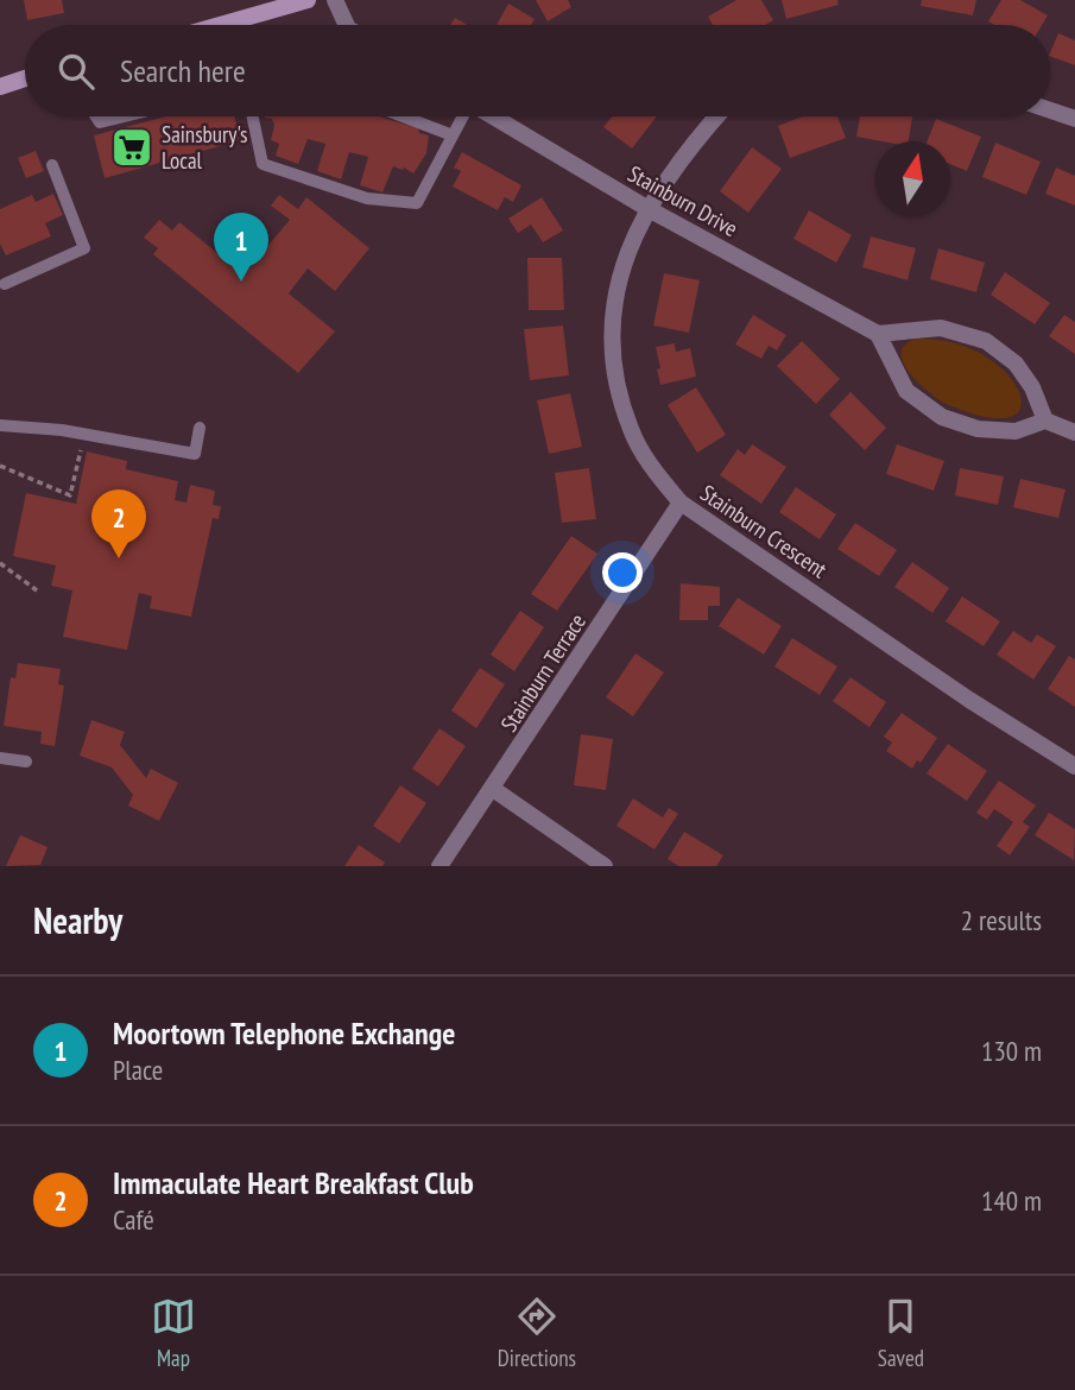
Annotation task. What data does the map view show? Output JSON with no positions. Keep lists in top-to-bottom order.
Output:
{
  "streets": {
    "street": ["Stainburn Drive", "Stainburn Crescent", "Stainburn Terrace"]
  },
  "crossings": [
    ["Stainburn Drive", "Stainburn Crescent"],
    ["Stainburn Crescent", "Stainburn Terrace"]
  ],
  "places": {
    "supermarket": ["Sainsbury's Local"]
  },
  "north": "top",
  "page": {
    "search": "Search here",
    "pins": ["1", "2"],
    "heading": ["Nearby", "2 results"],
    "list": [
      {
        "mark": "1",
        "name": "Moortown Telephone Exchange",
        "note": "Place",
        "value": "130 m"
      },
      {
        "mark": "2",
        "name": "Immaculate Heart Breakfast Club",
        "note": "Café",
        "value": "140 m"
      }
    ],
    "nav": ["Map", "Directions", "Saved"]
  }
}
